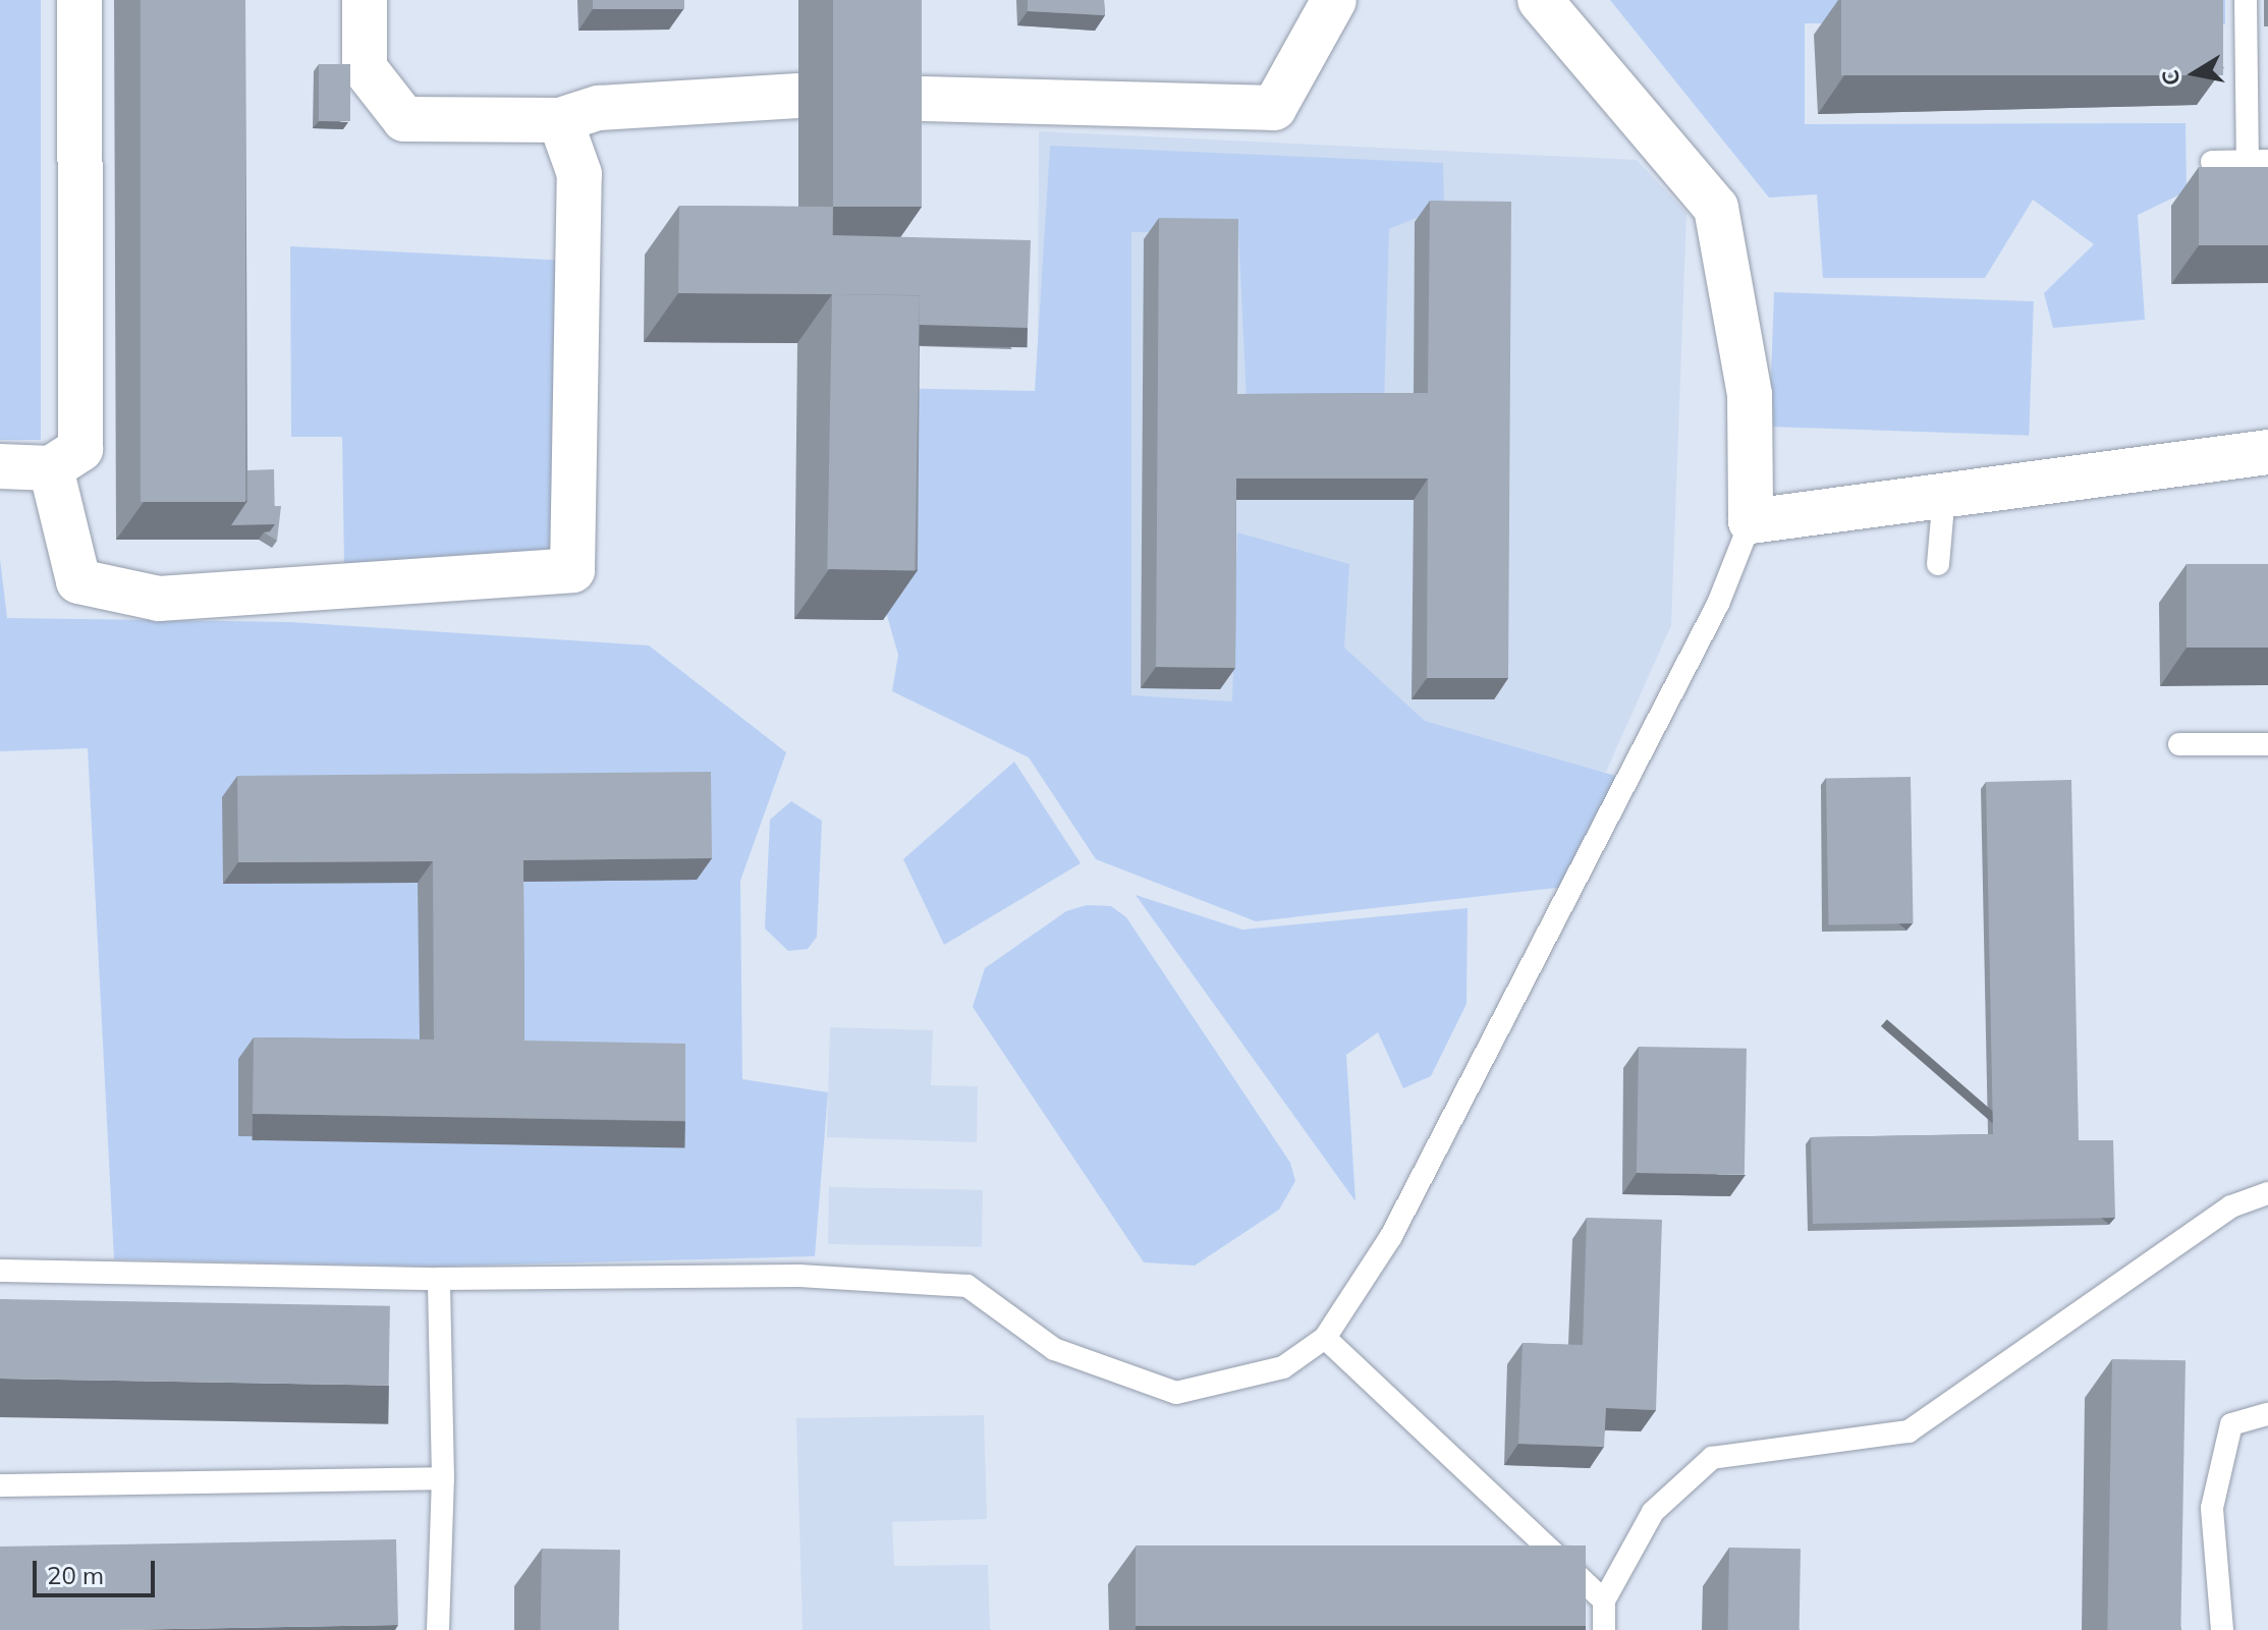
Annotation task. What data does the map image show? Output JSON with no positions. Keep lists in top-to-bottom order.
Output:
{
  "scale_bar": "20 m",
  "north": "left"
}
